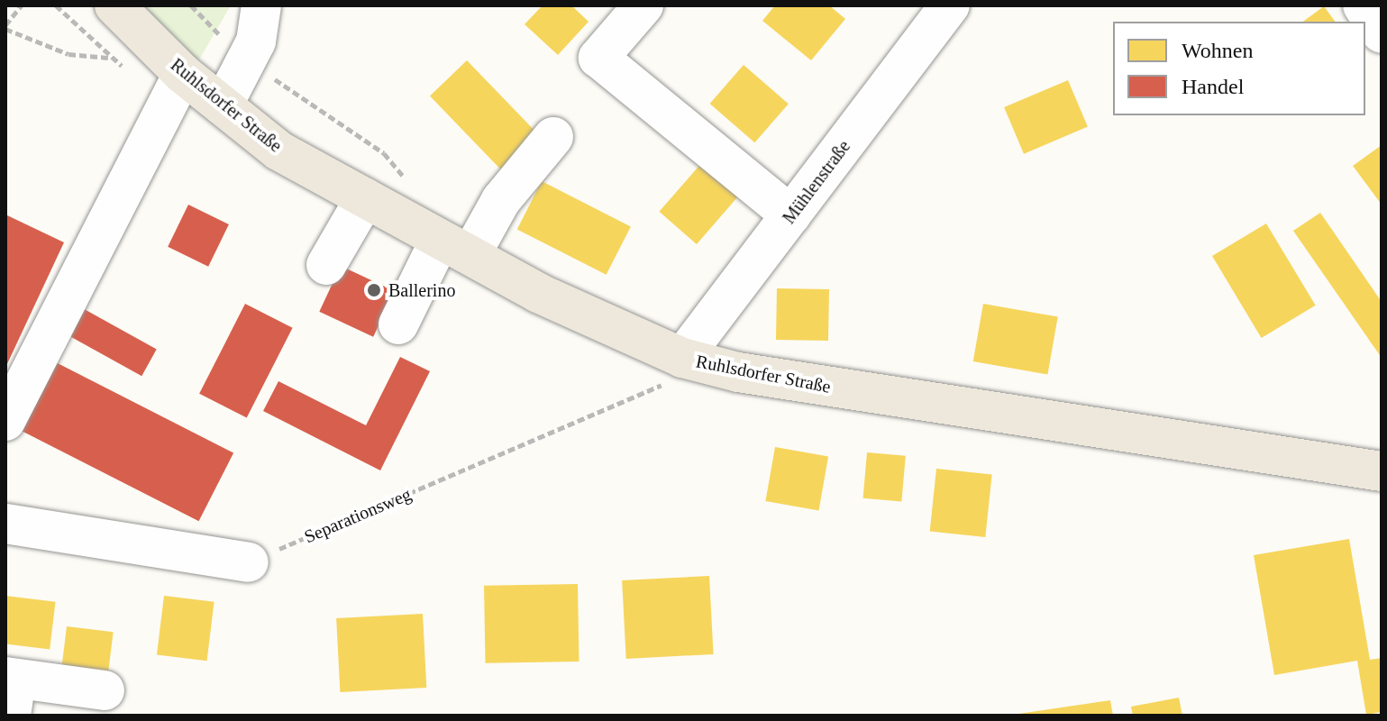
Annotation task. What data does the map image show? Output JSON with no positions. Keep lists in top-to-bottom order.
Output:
{
  "streets": {
    "main road": ["Ruhlsdorfer Straße"],
    "street": ["Mühlenstraße"],
    "path": ["Separationsweg"]
  },
  "crossings": [
    ["Ruhlsdorfer Straße", "Mühlenstraße"],
    ["Ruhlsdorfer Straße", "Separationsweg"],
    ["Mühlenstraße", "Separationsweg"]
  ],
  "places": ["Ballerino"],
  "legend": ["Wohnen", "Handel"]
}
